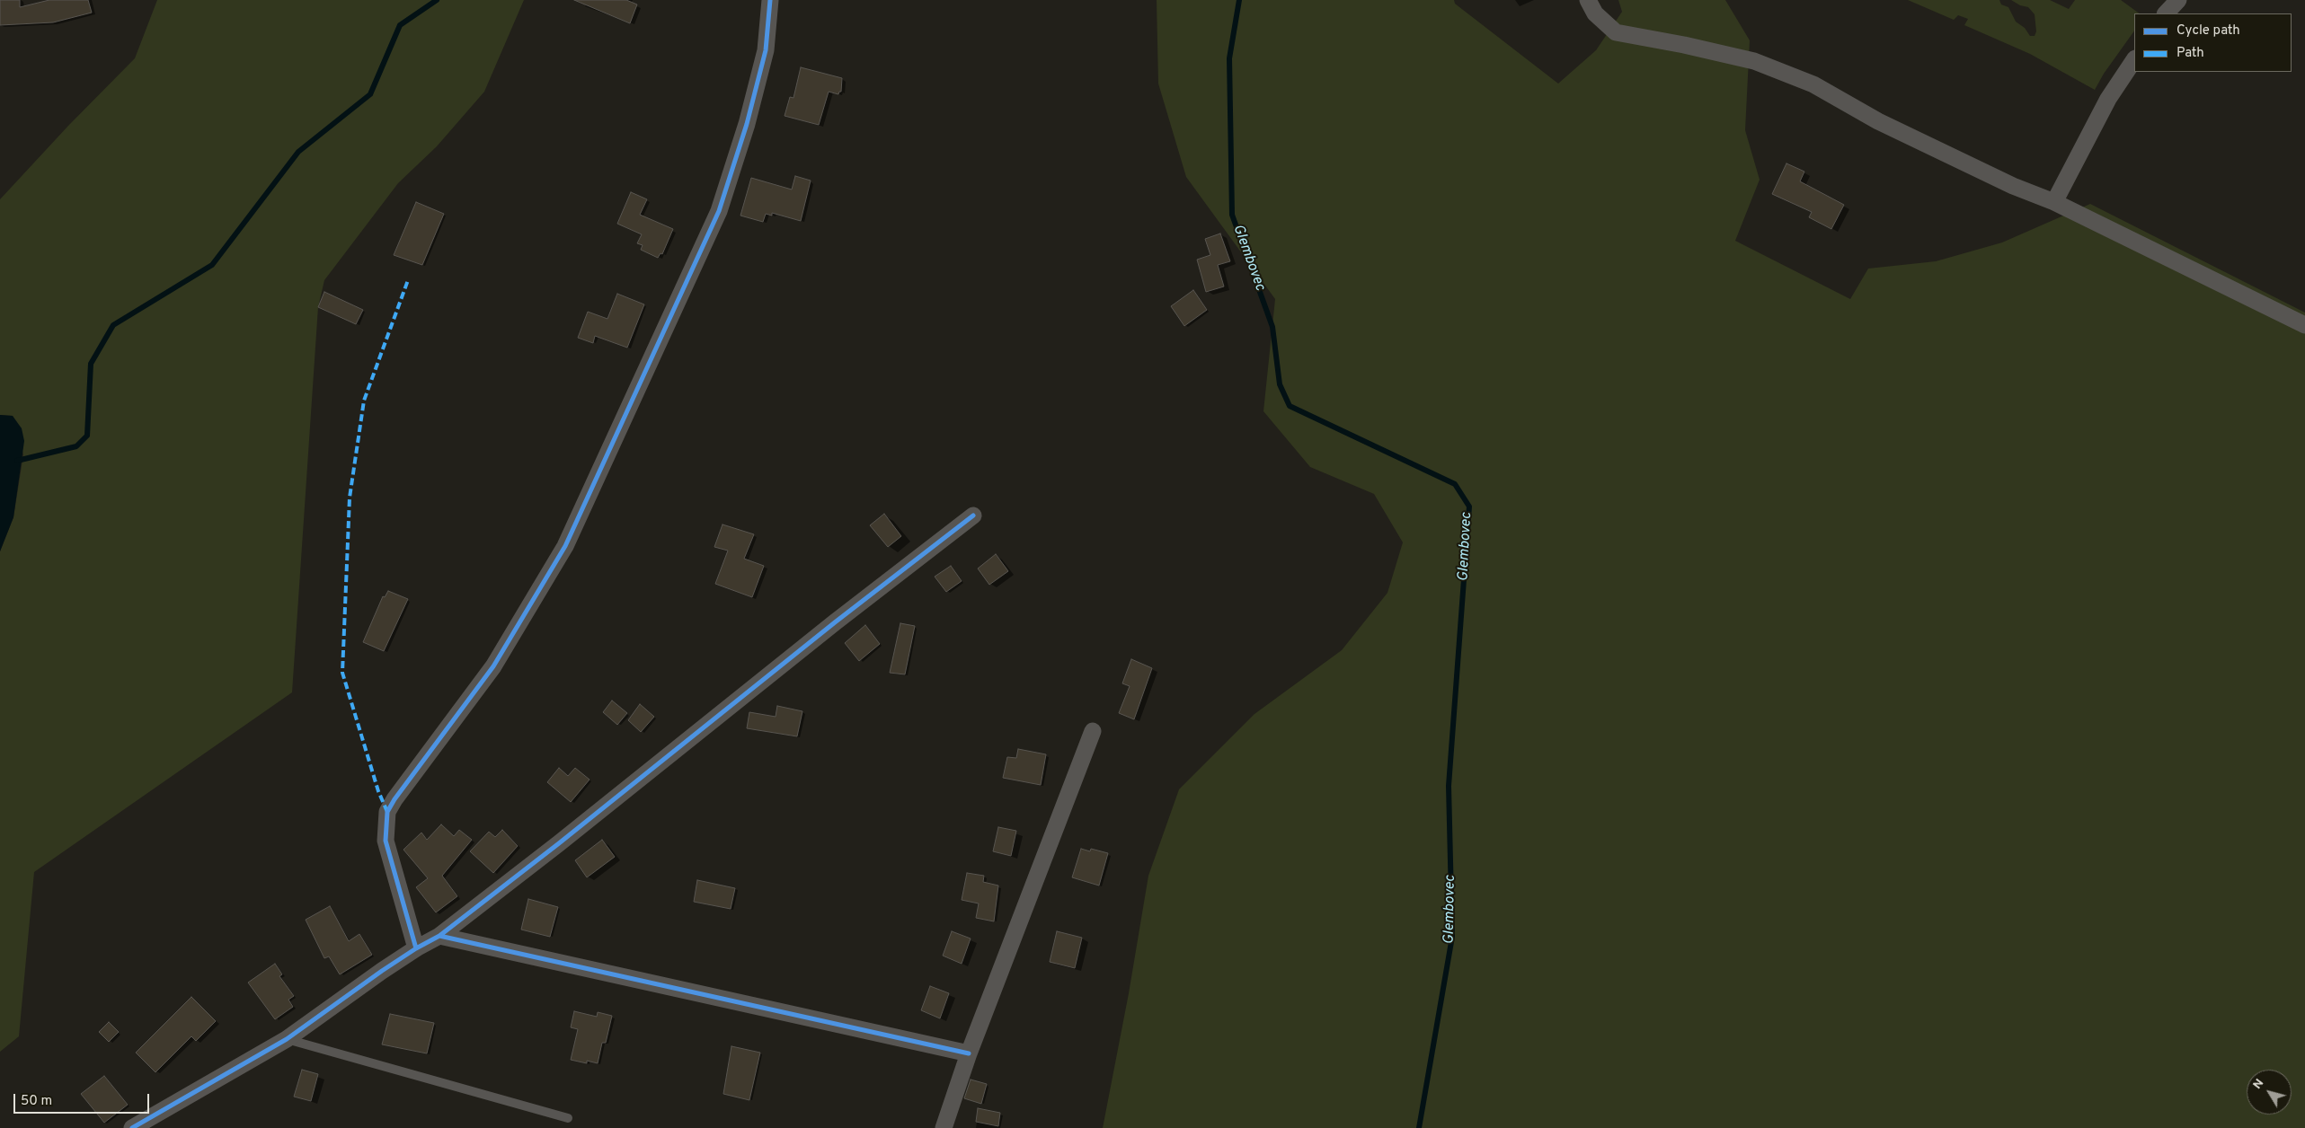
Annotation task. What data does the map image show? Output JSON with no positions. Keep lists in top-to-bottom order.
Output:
{
  "water": ["Glembovec"],
  "legend": ["Cycle path", "Path"],
  "scale_bar": "50 m",
  "north": "top left"
}
